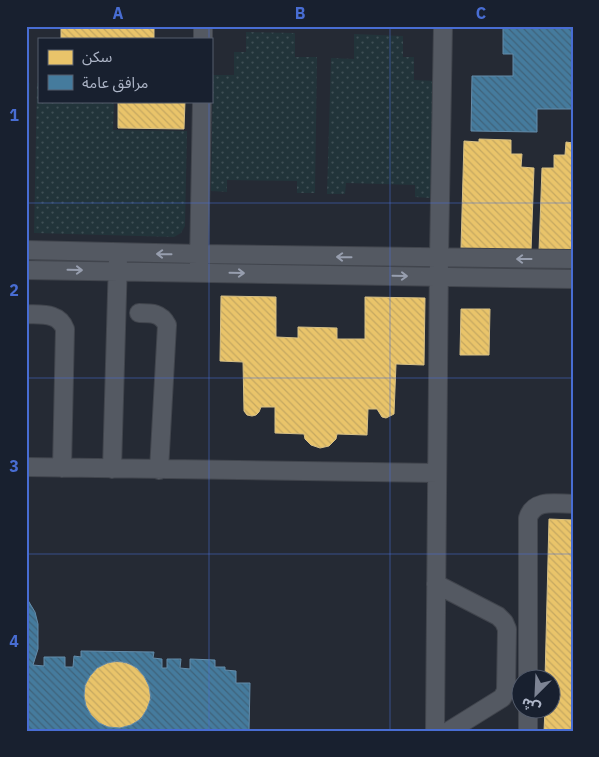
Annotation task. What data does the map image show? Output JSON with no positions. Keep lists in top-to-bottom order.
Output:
{
  "legend": ["سكن", "مرافق عامة"],
  "north": "bottom left",
  "grid": {
    "columns": ["A", "B", "C"],
    "rows": [
      "1",
      "2",
      "3",
      "4"
    ]
  }
}
